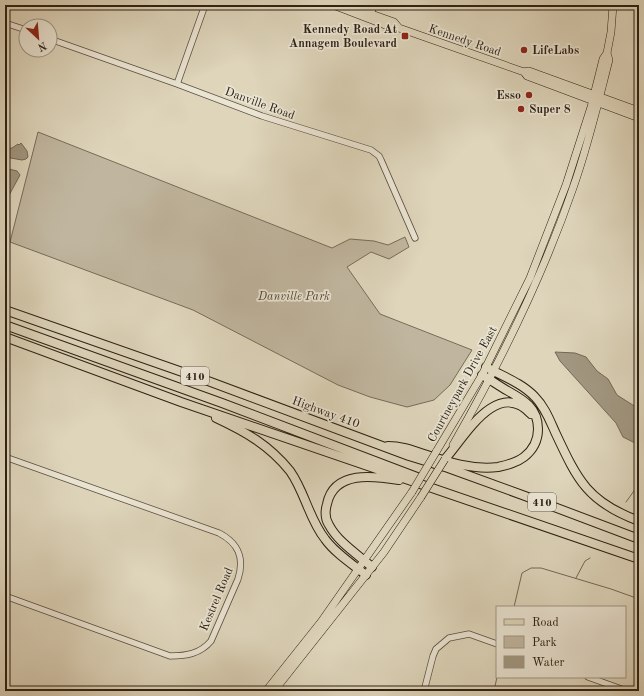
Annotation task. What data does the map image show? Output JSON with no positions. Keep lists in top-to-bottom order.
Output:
{
  "streets": {
    "highway": ["410", "Highway 410"],
    "main road": ["Kennedy Road", "Courtneypark Drive East"],
    "street": ["Danville Road", "Kestrel Road"]
  },
  "crossings": [
    ["Kennedy Road", "Courtneypark Drive East"]
  ],
  "parks": ["Danville Park"],
  "places": {
    "transit": ["Kennedy Road At Annagem Boulevard"],
    "other": ["LifeLabs", "Esso", "Super 8"]
  },
  "legend": ["Road", "Park", "Water"],
  "north": "bottom right"
}
